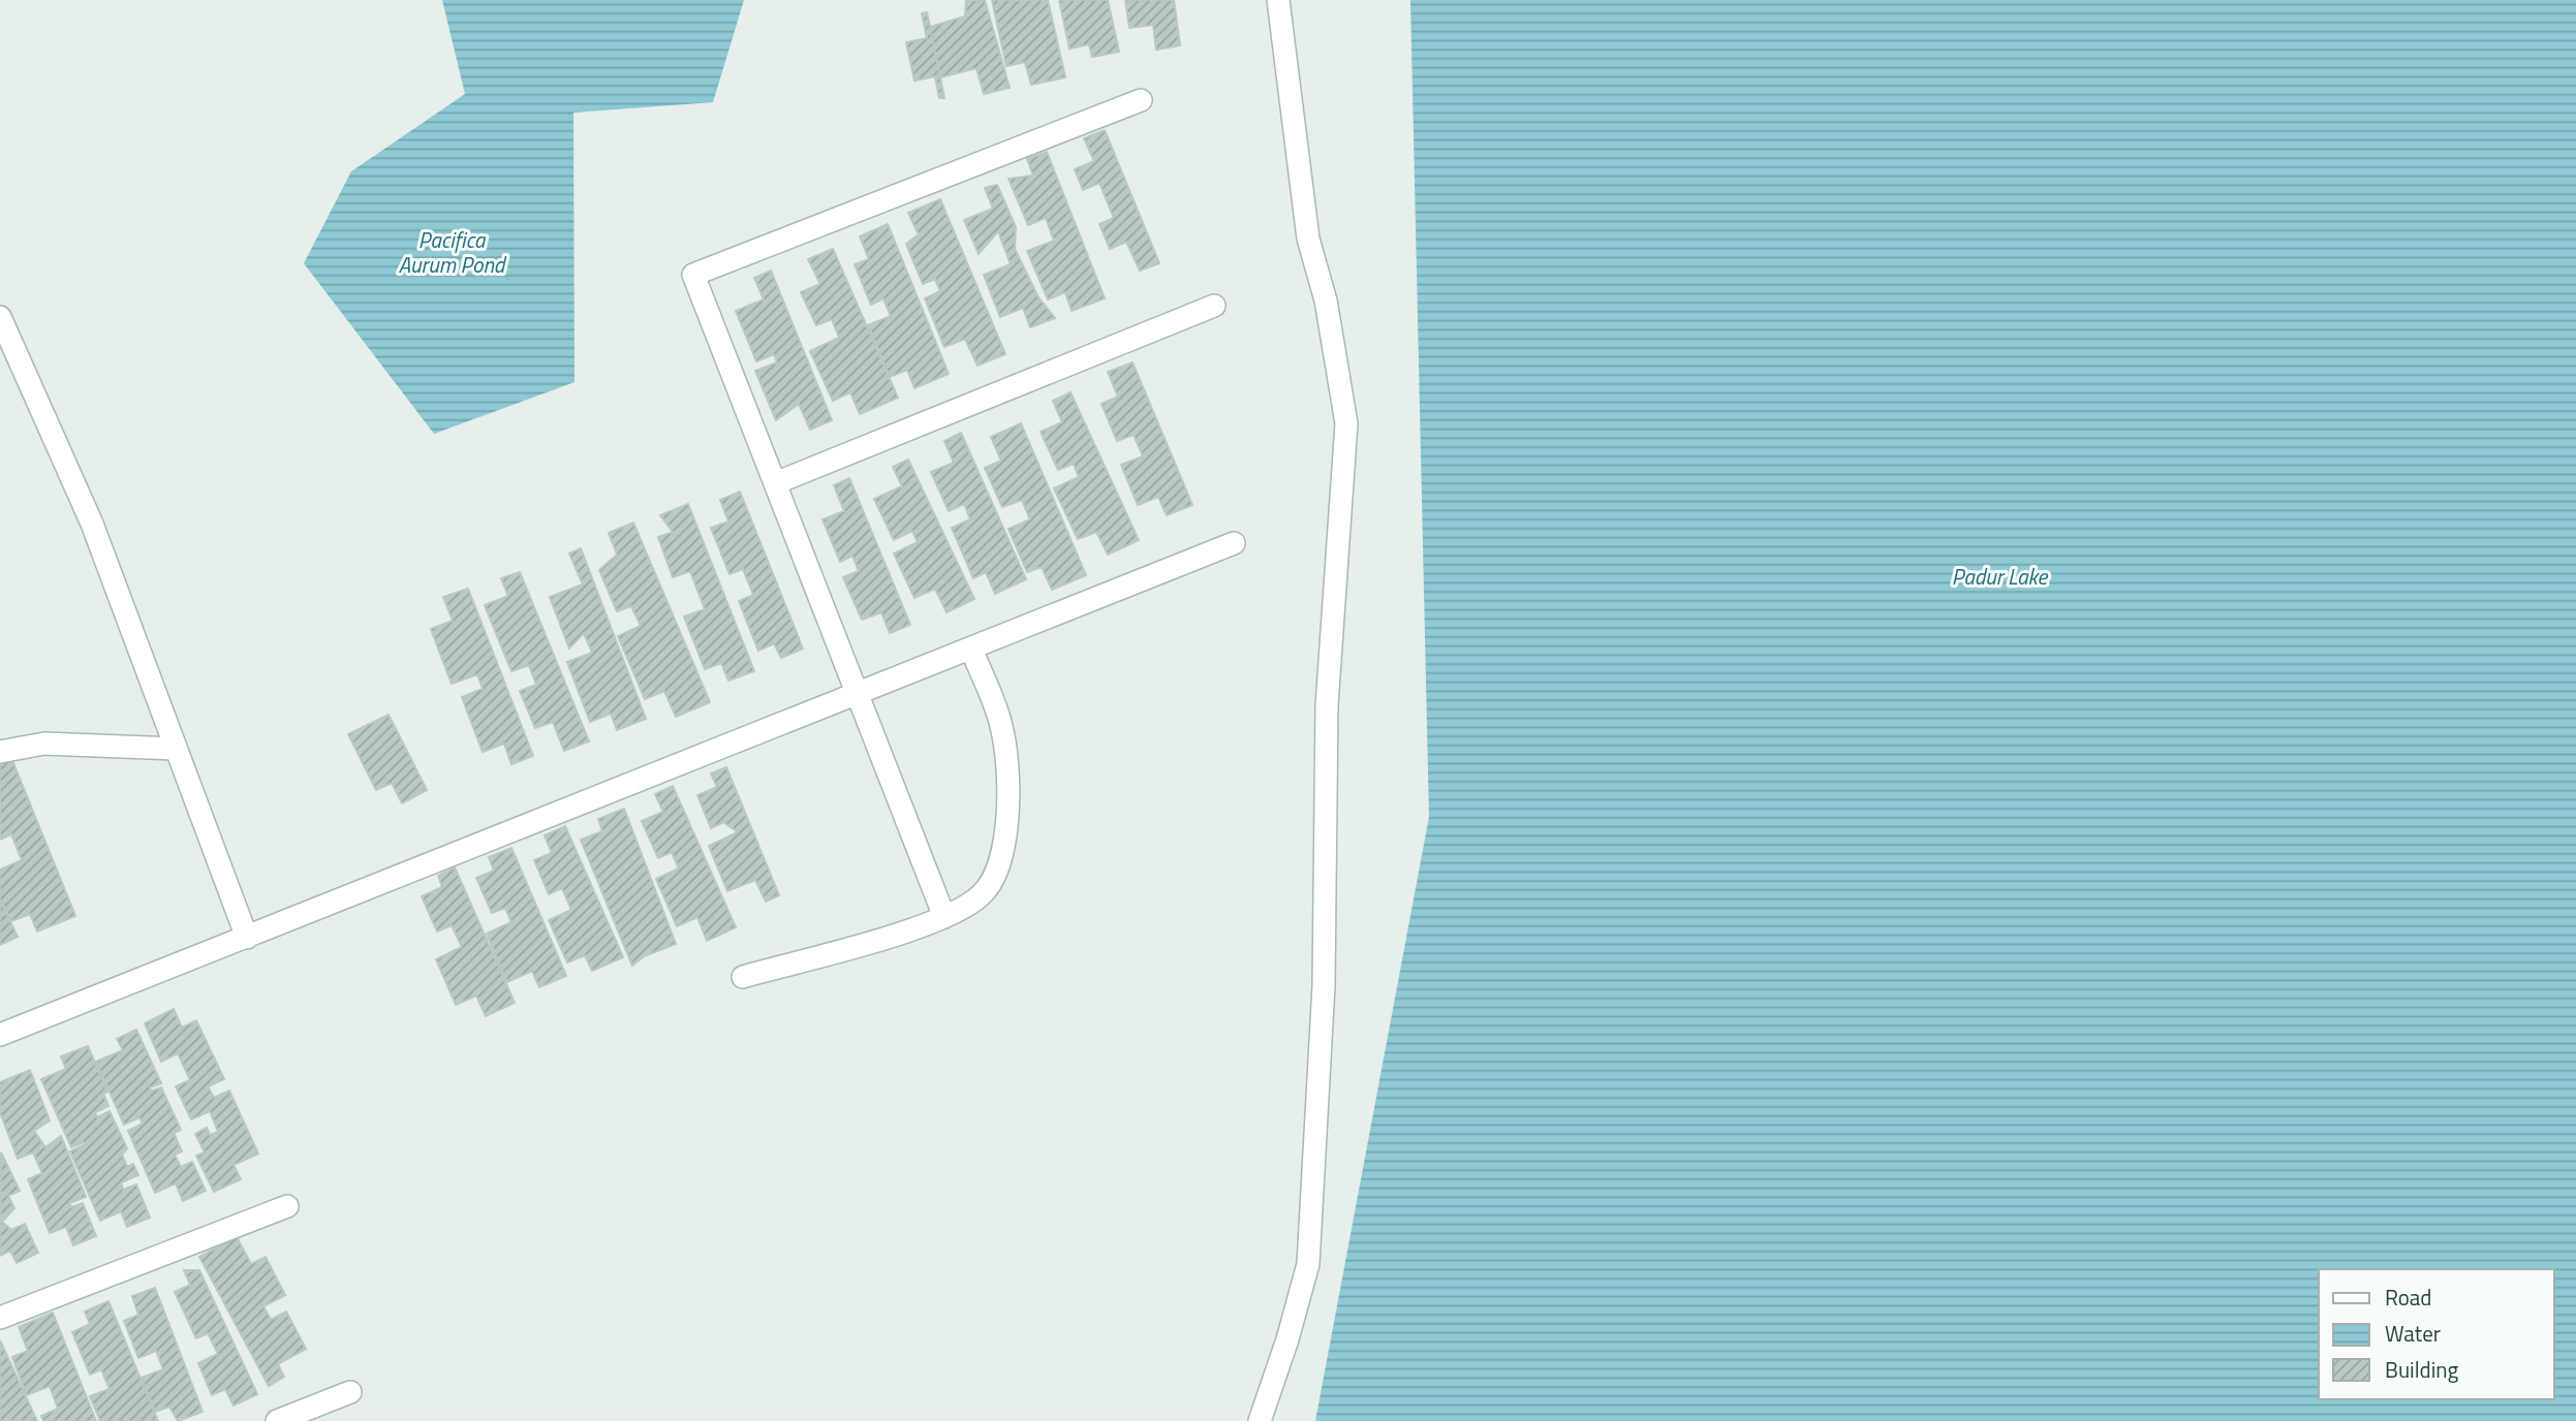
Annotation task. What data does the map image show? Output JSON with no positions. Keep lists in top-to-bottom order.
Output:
{
  "water": ["Pacifica Aurum Pond", "Padur Lake"],
  "legend": ["Road", "Water", "Building"]
}
